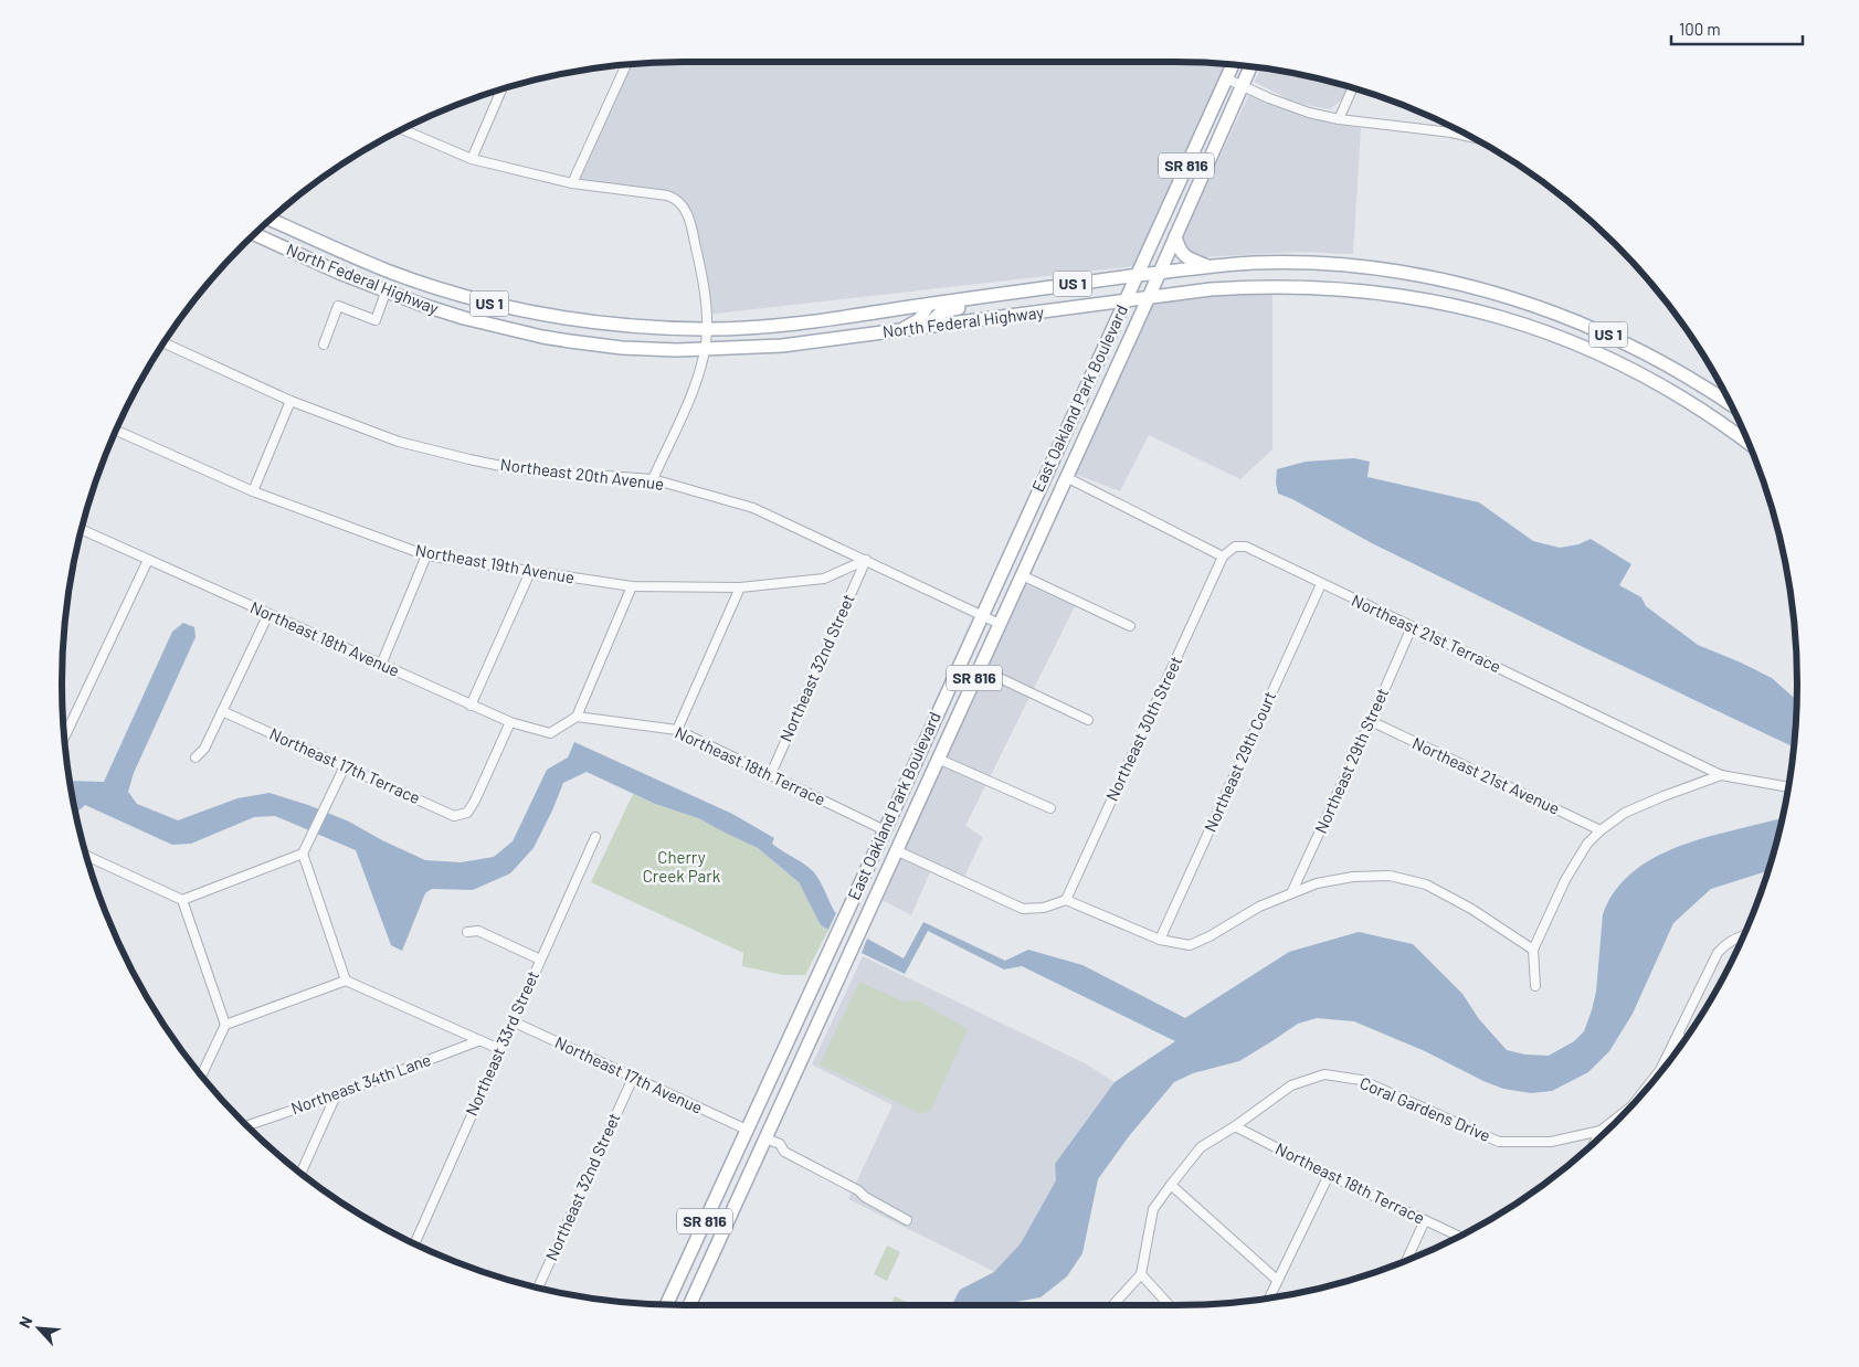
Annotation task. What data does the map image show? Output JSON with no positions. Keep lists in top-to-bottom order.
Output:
{
  "streets": {
    "main road": [
      "SR 816",
      "North Federal Highway",
      "US 1",
      "East Oakland Park Boulevard"
    ],
    "street": [
      "Northeast 20th Avenue",
      "Northeast 19th Avenue",
      "Northeast 21st Terrace",
      "Northeast 18th Avenue",
      "Northeast 32nd Street",
      "Northeast 30th Street",
      "Northeast 29th Street",
      "Northeast 29th Court",
      "Northeast 17th Terrace",
      "Northeast 18th Terrace",
      "Northeast 21st Avenue",
      "Northeast 33rd Street",
      "Northeast 17th Avenue",
      "Northeast 34th Lane",
      "Coral Gardens Drive"
    ]
  },
  "crossings": [
    ["North Federal Highway", "East Oakland Park Boulevard"],
    ["East Oakland Park Boulevard", "Northeast 20th Avenue"],
    ["East Oakland Park Boulevard", "Northeast 18th Terrace"],
    ["East Oakland Park Boulevard", "Northeast 17th Avenue"],
    ["Northeast 20th Avenue", "Northeast 19th Avenue"],
    ["Northeast 20th Avenue", "Northeast 32nd Street"],
    ["Northeast 19th Avenue", "Northeast 32nd Street"],
    ["Northeast 21st Terrace", "Northeast 30th Street"],
    ["Northeast 21st Terrace", "Northeast 29th Street"],
    ["Northeast 21st Terrace", "Northeast 29th Court"],
    ["Northeast 18th Avenue", "Northeast 17th Terrace"],
    ["Northeast 18th Avenue", "Northeast 18th Terrace"],
    ["Northeast 32nd Street", "Northeast 18th Terrace"],
    ["Northeast 32nd Street", "Northeast 17th Avenue"],
    ["Northeast 29th Street", "Northeast 21st Avenue"],
    ["Northeast 18th Terrace", "Coral Gardens Drive"],
    ["Northeast 33rd Street", "Northeast 17th Avenue"]
  ],
  "parks": ["Cherry Creek Park"],
  "scale_bar": "100 m",
  "north": "top left"
}
